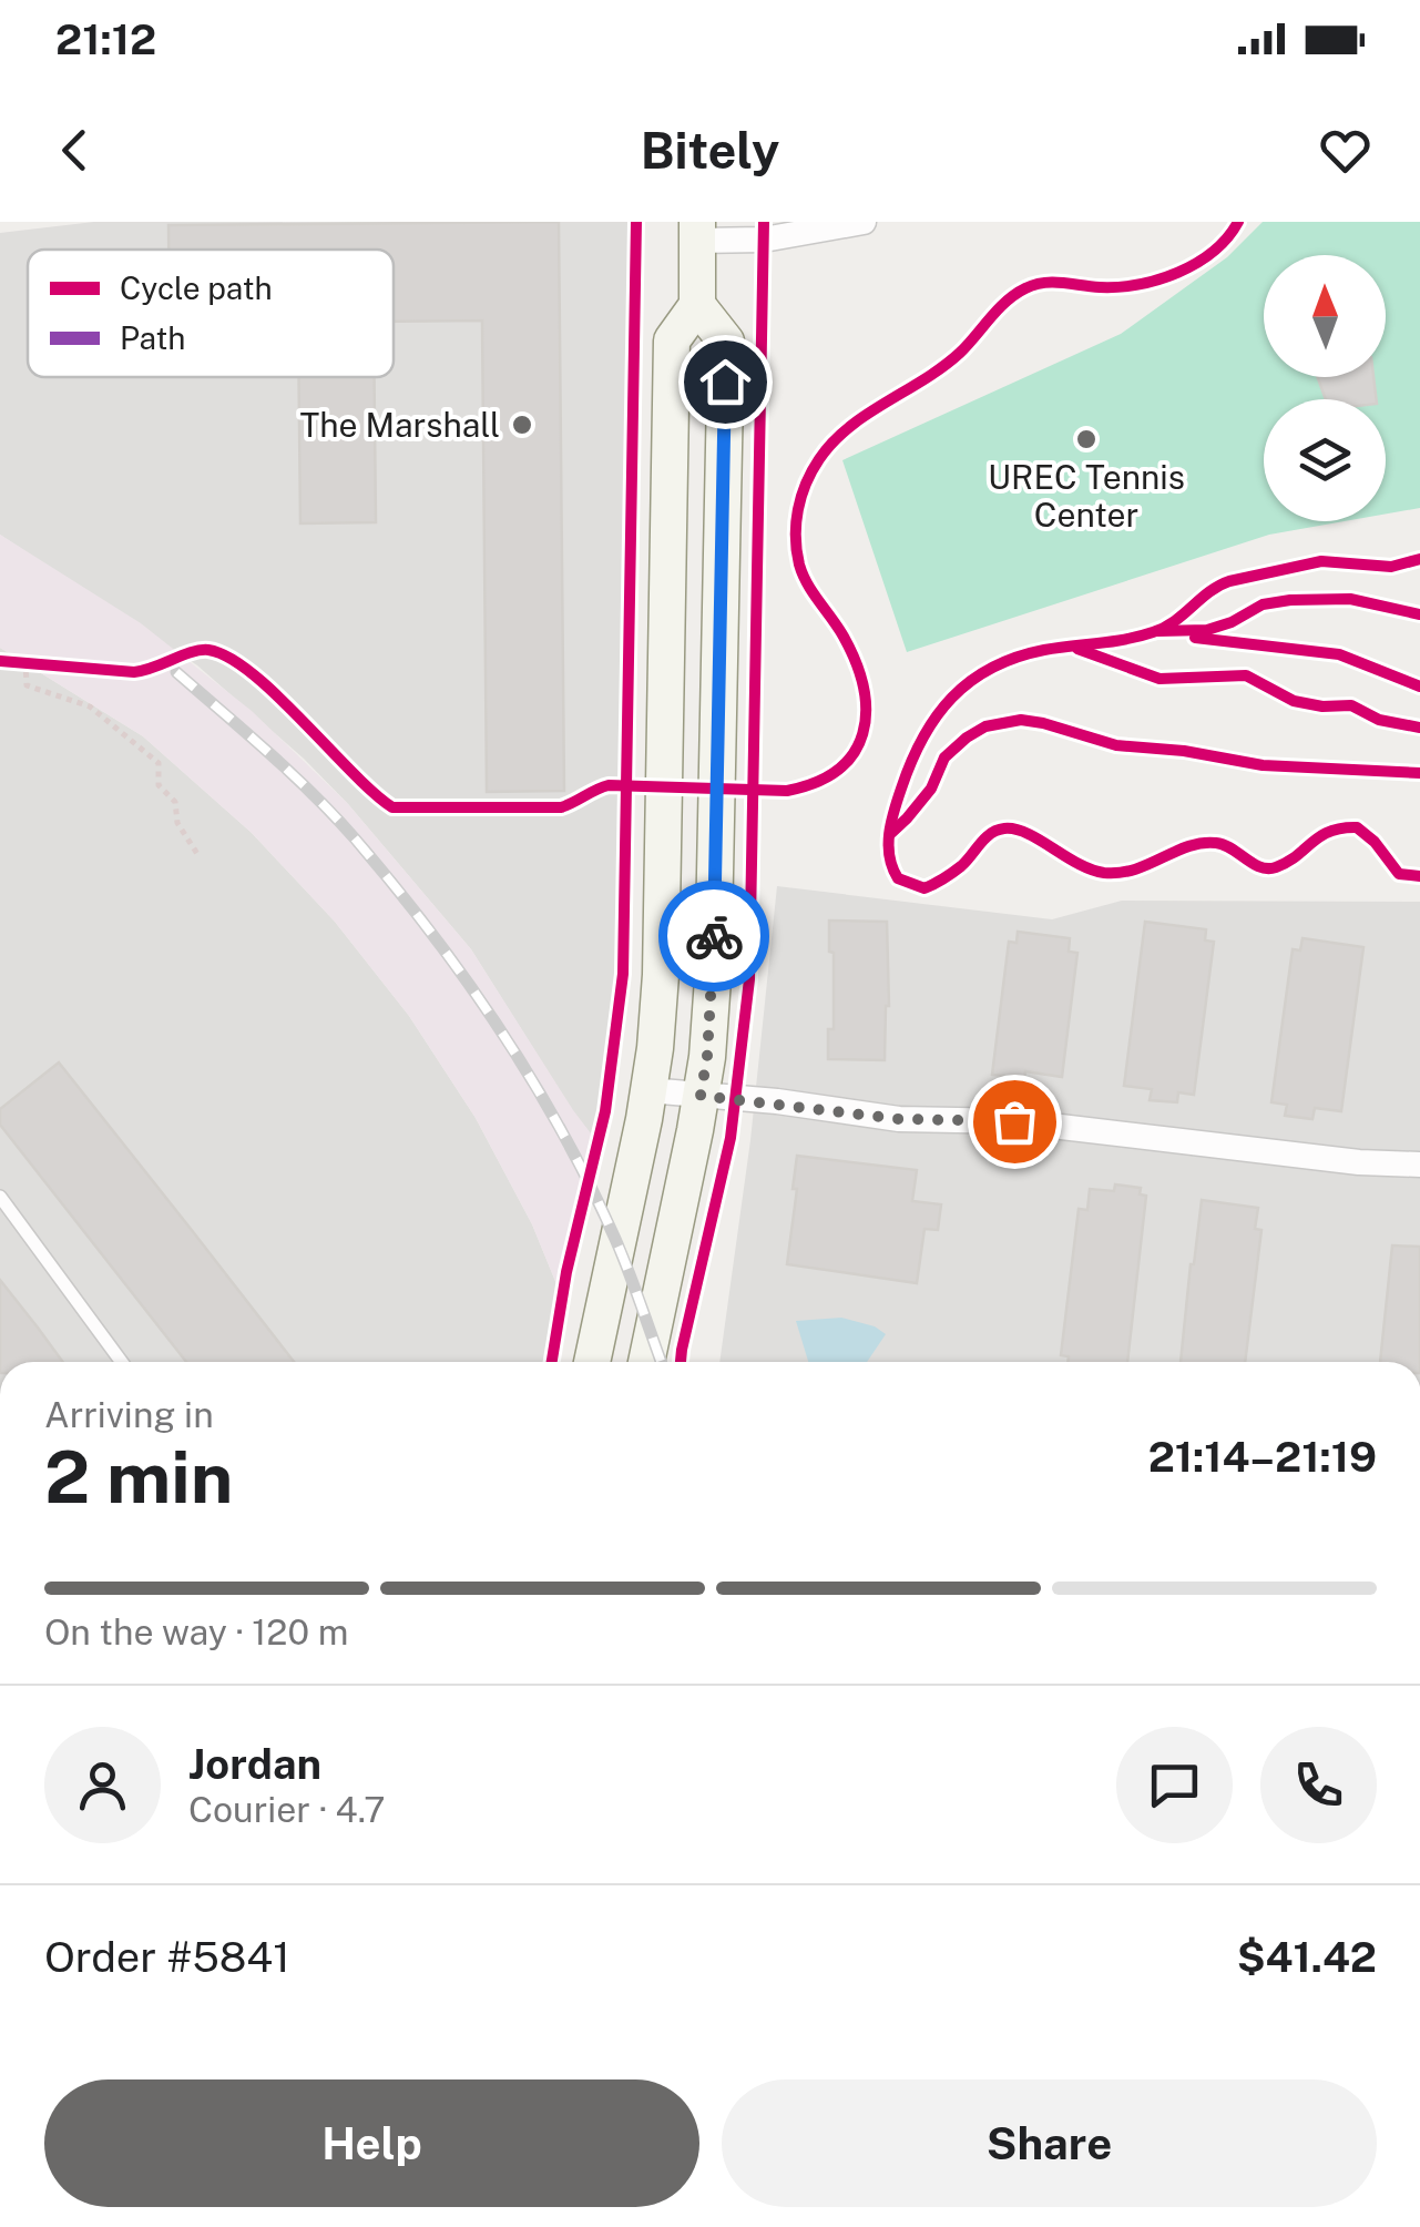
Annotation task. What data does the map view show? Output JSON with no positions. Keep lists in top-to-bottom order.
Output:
{
  "places": ["The Marshall", "UREC Tennis Center"],
  "legend": ["Cycle path", "Path"],
  "north": "top",
  "page": {
    "status": "21:12",
    "header": "Bitely",
    "heading": ["2 min", "Arriving in", "21:14–21:19"],
    "panel": [
      "Jordan",
      "Courier · 4.7",
      "Order #5841",
      "$41.42"
    ],
    "bar": "On the way · 120 m",
    "buttons": ["Help", "Share"]
  }
}
